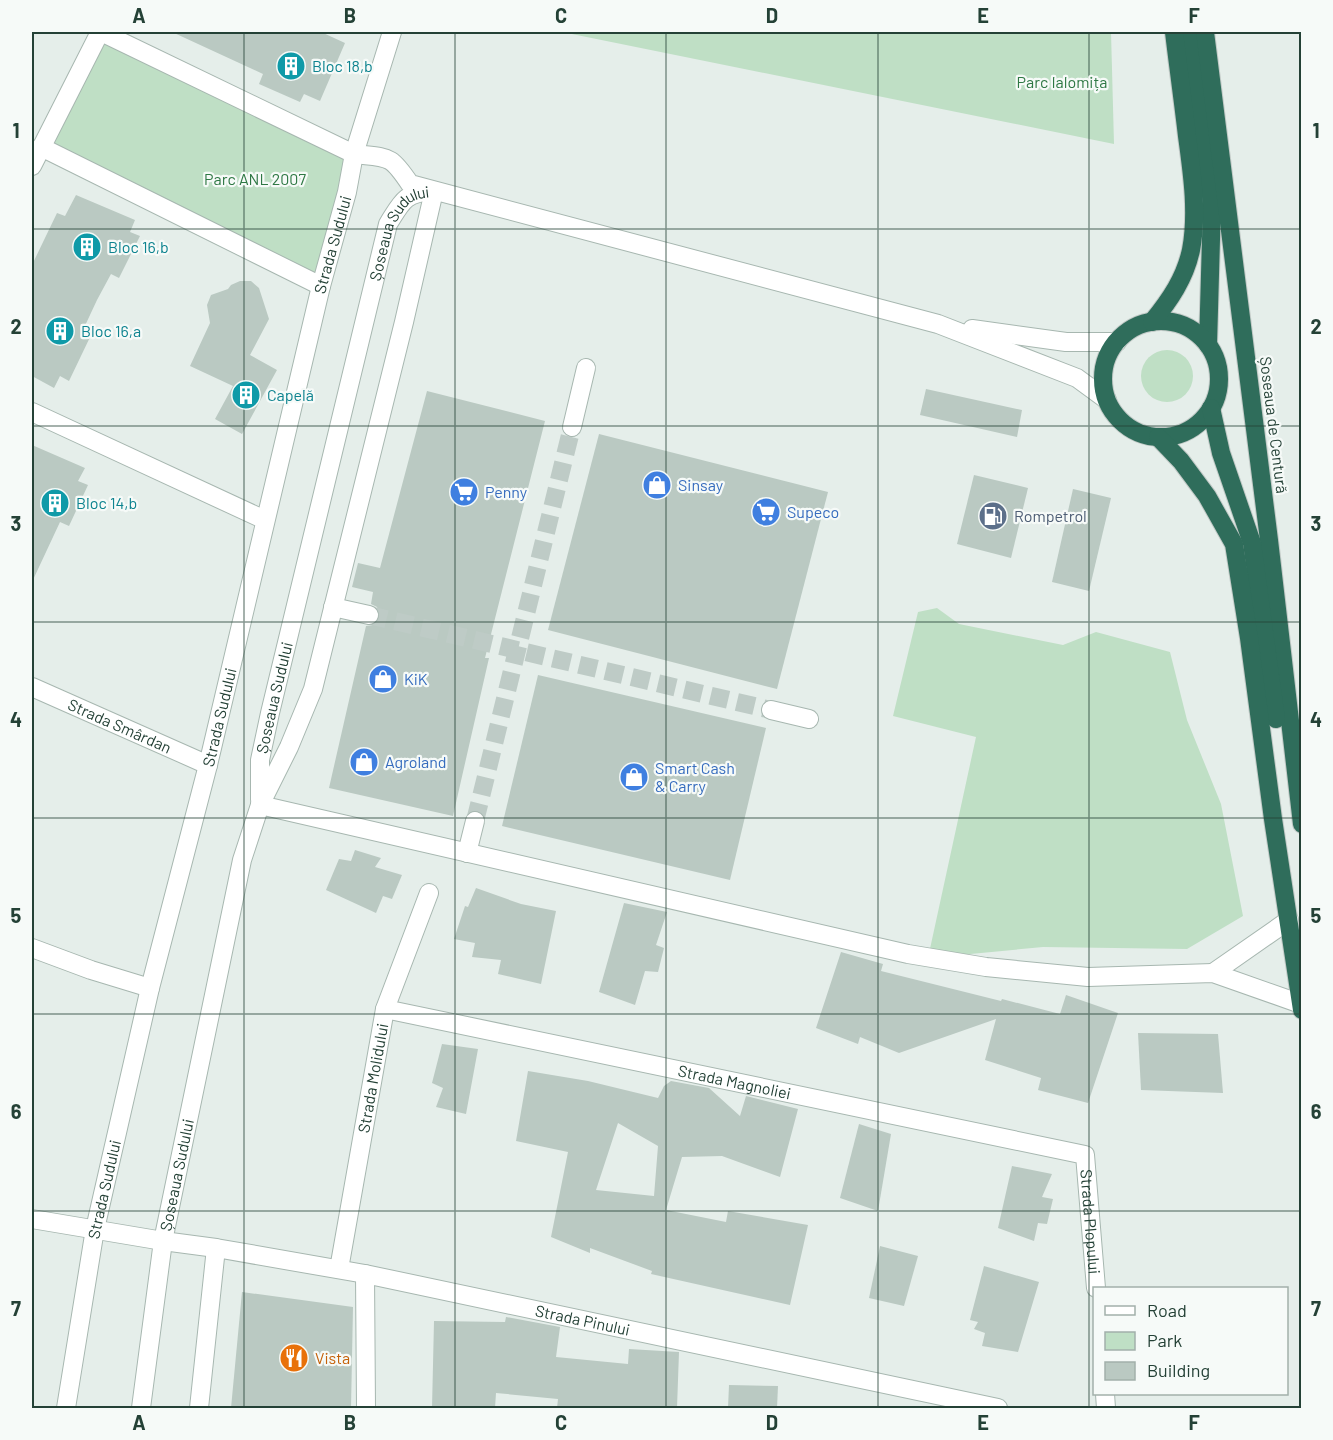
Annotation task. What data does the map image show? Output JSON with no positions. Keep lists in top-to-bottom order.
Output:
{
  "streets": {
    "highway": ["Șoseaua de Centură"],
    "street": [
      "Șoseaua Sudului",
      "Strada Sudului",
      "Strada Smârdan",
      "Strada Molidului",
      "Strada Magnoliei",
      "Strada Plopului",
      "Strada Pinului"
    ]
  },
  "crossings": [
    ["Șoseaua Sudului", "Strada Pinului"],
    ["Strada Sudului", "Strada Smârdan"],
    ["Strada Sudului", "Strada Pinului"],
    ["Strada Molidului", "Strada Magnoliei"],
    ["Strada Molidului", "Strada Pinului"],
    ["Strada Magnoliei", "Strada Plopului"]
  ],
  "parks": ["Parc Ialomița", "Parc ANL 2007"],
  "places": {
    "building": [
      "Bloc 18,b",
      "Bloc 16,b",
      "Bloc 16,a",
      "Capelă",
      "Bloc 14,b"
    ],
    "shop": [
      "Sinsay",
      "KiK",
      "Agroland",
      "Smart Cash & Carry"
    ],
    "supermarket": ["Penny", "Supeco"],
    "fuel station": ["Rompetrol"],
    "restaurant": ["Vista"]
  },
  "legend": ["Road", "Park", "Building"],
  "grid": {
    "columns": [
      "A",
      "B",
      "C",
      "D",
      "E",
      "F"
    ],
    "rows": [
      "1",
      "2",
      "3",
      "4",
      "5",
      "6",
      "7"
    ]
  }
}
